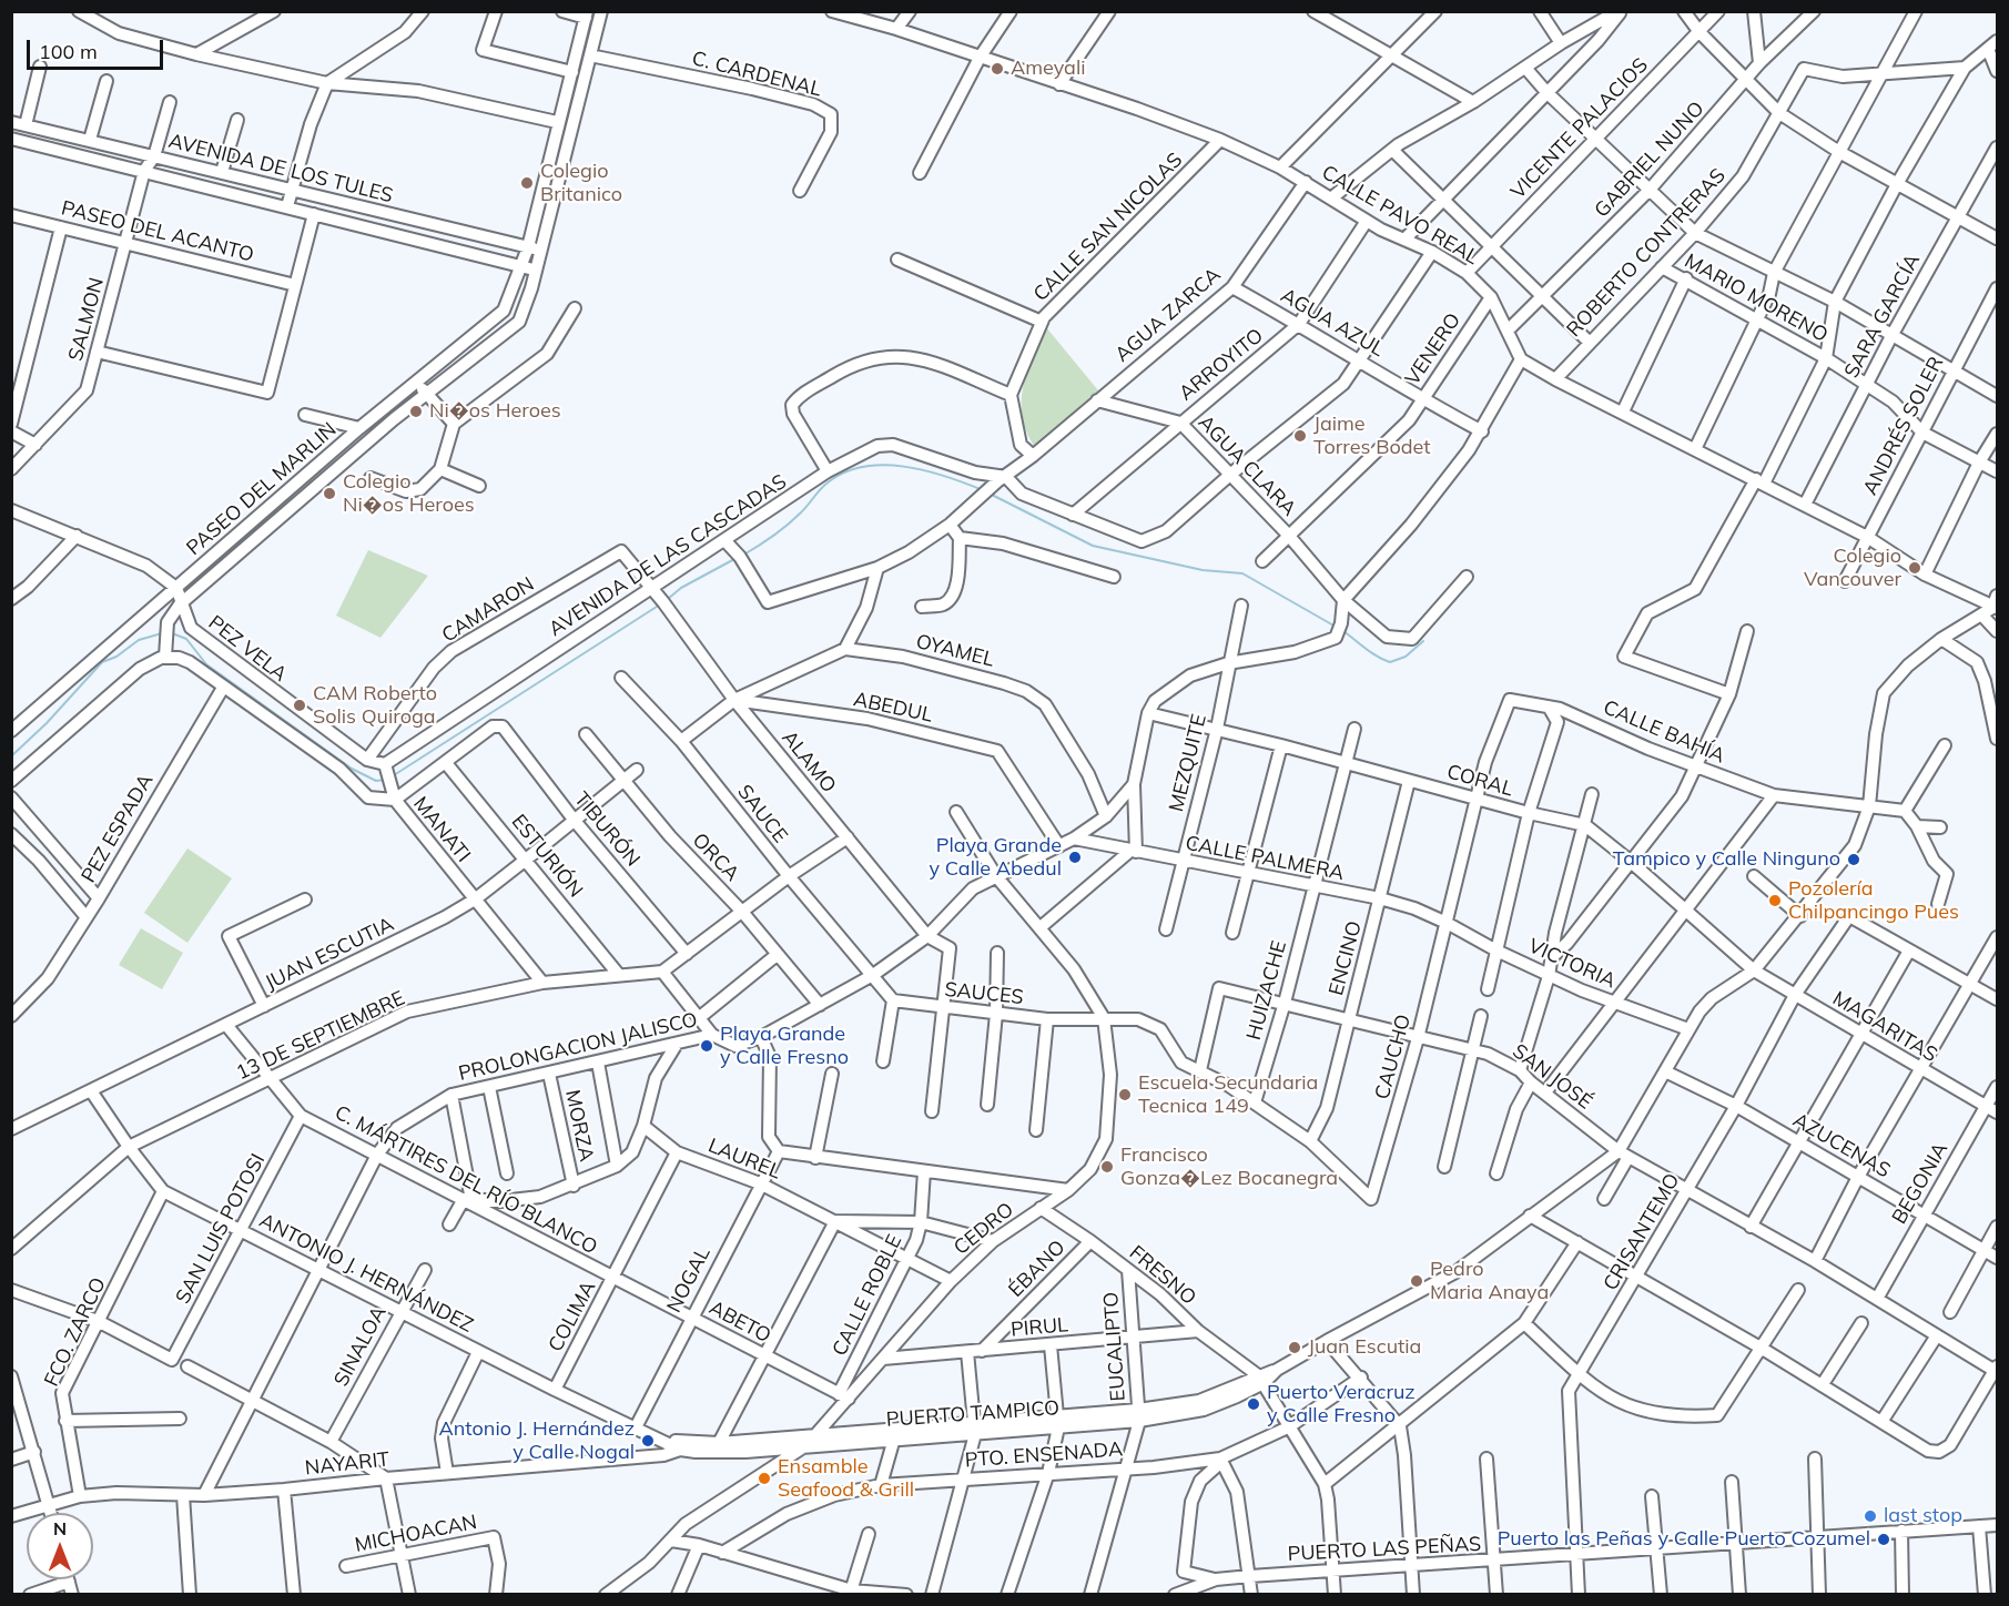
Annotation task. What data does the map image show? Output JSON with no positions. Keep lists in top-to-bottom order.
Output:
{
  "streets": {
    "street": [
      "C. CARDENAL",
      "VICENTE PALACIOS",
      "GABRIEL NUNO",
      "AVENIDA DE LOS TULES",
      "CALLE PAVO REAL",
      "CALLE SAN NICOLAS",
      "PASEO DEL ACANTO",
      "ROBERTO CONTRERAS",
      "MARIO MORENO",
      "AGUA ZARCA",
      "SARA GARCÍA",
      "SALMON",
      "AGUA AZUL",
      "VENERO",
      "ARROYITO",
      "ANDRÉS SOLER",
      "AGUA CLARA",
      "PASEO DEL MARLIN",
      "AVENIDA DE LAS CASCADAS",
      "CAMARON",
      "PEZ VELA",
      "OYAMEL",
      "ABEDUL",
      "CALLE BAHÍA",
      "ALAMO",
      "MEZQUITE",
      "CORAL",
      "SAUCE",
      "PEZ ESPADA",
      "MANATI",
      "TIBURÓN",
      "ESTURIÓN",
      "ORCA",
      "CALLE PALMERA",
      "JUAN ESCUTIA",
      "ENCINO",
      "VICTORIA",
      "HUIZACHE",
      "SAUCES",
      "MAGARITAS",
      "13 DE SEPTIEMBRE",
      "PROLONGACION JALISCO",
      "CAUCHO",
      "SAN JOSÉ",
      "MORZA",
      "AZUCENAS",
      "LAUREL",
      "C. MÁRTIRES DEL RÍO BLANCO",
      "BEGONIA",
      "SAN LUIS POTOSI",
      "CEDRO",
      "CRISANTEMO",
      "ÉBANO",
      "ANTONIO J. HERNÁNDEZ",
      "FRESNO",
      "NOGAL",
      "CALLE ROBLE",
      "COLIMA",
      "ABETO",
      "PIRUL",
      "FCO. ZARCO",
      "SINALOA",
      "EUCALIPTO",
      "PUERTO TAMPICO",
      "PTO. ENSENADA",
      "NAYARIT",
      "MICHOACAN",
      "PUERTO LAS PEÑAS"
    ]
  },
  "crossings": [
    ["C. CARDENAL", "PASEO DEL MARLIN"],
    ["VICENTE PALACIOS", "CALLE PAVO REAL"],
    ["GABRIEL NUNO", "CALLE PAVO REAL"],
    ["AVENIDA DE LOS TULES", "SALMON"],
    ["AVENIDA DE LOS TULES", "PASEO DEL MARLIN"],
    ["CALLE PAVO REAL", "CALLE SAN NICOLAS"],
    ["CALLE PAVO REAL", "AGUA ZARCA"],
    ["CALLE PAVO REAL", "VENERO"],
    ["CALLE PAVO REAL", "ARROYITO"],
    ["PASEO DEL ACANTO", "SALMON"],
    ["ROBERTO CONTRERAS", "MARIO MORENO"],
    ["MARIO MORENO", "SARA GARCÍA"],
    ["MARIO MORENO", "ANDRÉS SOLER"],
    ["AGUA ZARCA", "AGUA AZUL"],
    ["AGUA ZARCA", "AGUA CLARA"],
    ["AGUA ZARCA", "AVENIDA DE LAS CASCADAS"],
    ["AGUA AZUL", "VENERO"],
    ["AGUA AZUL", "ARROYITO"],
    ["VENERO", "AGUA CLARA"],
    ["ARROYITO", "AGUA CLARA"],
    ["PASEO DEL MARLIN", "PEZ VELA"],
    ["AVENIDA DE LAS CASCADAS", "CAMARON"],
    ["AVENIDA DE LAS CASCADAS", "ALAMO"],
    ["CAMARON", "PEZ VELA"],
    ["CAMARON", "ALAMO"],
    ["ABEDUL", "ALAMO"],
    ["CALLE BAHÍA", "CAUCHO"],
    ["ALAMO", "SAUCES"],
    ["MEZQUITE", "CORAL"],
    ["MEZQUITE", "CALLE PALMERA"],
    ["CORAL", "ENCINO"],
    ["CORAL", "HUIZACHE"],
    ["CORAL", "MAGARITAS"],
    ["CORAL", "CAUCHO"],
    ["PEZ ESPADA", "MANATI"],
    ["MANATI", "JUAN ESCUTIA"],
    ["MANATI", "13 DE SEPTIEMBRE"],
    ["TIBURÓN", "ESTURIÓN"],
    ["TIBURÓN", "JUAN ESCUTIA"],
    ["ESTURIÓN", "JUAN ESCUTIA"],
    ["ESTURIÓN", "13 DE SEPTIEMBRE"],
    ["ORCA", "JUAN ESCUTIA"],
    ["CALLE PALMERA", "ENCINO"],
    ["CALLE PALMERA", "VICTORIA"],
    ["CALLE PALMERA", "HUIZACHE"],
    ["CALLE PALMERA", "CAUCHO"],
    ["JUAN ESCUTIA", "ANTONIO J. HERNÁNDEZ"],
    ["ENCINO", "CAUCHO"],
    ["VICTORIA", "CAUCHO"],
    ["SAUCES", "CEDRO"],
    ["MAGARITAS", "BEGONIA"],
    ["MAGARITAS", "CRISANTEMO"],
    ["13 DE SEPTIEMBRE", "ANTONIO J. HERNÁNDEZ"],
    ["PROLONGACION JALISCO", "MORZA"],
    ["PROLONGACION JALISCO", "C. MÁRTIRES DEL RÍO BLANCO"],
    ["PROLONGACION JALISCO", "ANTONIO J. HERNÁNDEZ"],
    ["PROLONGACION JALISCO", "NAYARIT"],
    ["CAUCHO", "SAN JOSÉ"],
    ["SAN JOSÉ", "BEGONIA"],
    ["SAN JOSÉ", "CRISANTEMO"],
    ["AZUCENAS", "BEGONIA"],
    ["AZUCENAS", "CRISANTEMO"],
    ["LAUREL", "CEDRO"],
    ["LAUREL", "NOGAL"],
    ["LAUREL", "CALLE ROBLE"],
    ["LAUREL", "COLIMA"],
    ["C. MÁRTIRES DEL RÍO BLANCO", "SAN LUIS POTOSI"],
    ["C. MÁRTIRES DEL RÍO BLANCO", "COLIMA"],
    ["C. MÁRTIRES DEL RÍO BLANCO", "ABETO"],
    ["SAN LUIS POTOSI", "ANTONIO J. HERNÁNDEZ"],
    ["SAN LUIS POTOSI", "FCO. ZARCO"],
    ["CEDRO", "FRESNO"],
    ["CEDRO", "CALLE ROBLE"],
    ["CEDRO", "ABETO"],
    ["CEDRO", "PIRUL"],
    ["CEDRO", "PUERTO TAMPICO"],
    ["CRISANTEMO", "PUERTO LAS PEÑAS"],
    ["ÉBANO", "FRESNO"],
    ["ÉBANO", "PIRUL"],
    ["ANTONIO J. HERNÁNDEZ", "NOGAL"],
    ["ANTONIO J. HERNÁNDEZ", "COLIMA"],
    ["ANTONIO J. HERNÁNDEZ", "FCO. ZARCO"],
    ["ANTONIO J. HERNÁNDEZ", "SINALOA"],
    ["ANTONIO J. HERNÁNDEZ", "PUERTO TAMPICO"],
    ["ANTONIO J. HERNÁNDEZ", "NAYARIT"],
    ["FRESNO", "PIRUL"],
    ["FRESNO", "EUCALIPTO"],
    ["FRESNO", "PUERTO TAMPICO"],
    ["NOGAL", "ABETO"],
    ["CALLE ROBLE", "ABETO"],
    ["COLIMA", "ABETO"],
    ["PIRUL", "EUCALIPTO"],
    ["FCO. ZARCO", "NAYARIT"],
    ["EUCALIPTO", "PUERTO TAMPICO"],
    ["EUCALIPTO", "PTO. ENSENADA"],
    ["PUERTO TAMPICO", "NAYARIT"]
  ],
  "places": [
    "Ameyali",
    "Colegio Britanico",
    "Ni�os Heroes",
    "Jaime Torres Bodet",
    "Colegio Ni�os Heroes",
    "Colegio Vancouver",
    "CAM Roberto Solis Quiroga",
    "Playa Grande y Calle Abedul",
    "Tampico y Calle Ninguno",
    "Pozolería Chilpancingo Pues",
    "Playa Grande y Calle Fresno",
    "Escuela Secundaria Tecnica 149",
    "Francisco Gonza�Lez Bocanegra",
    "Pedro Maria Anaya",
    "Juan Escutia",
    "Puerto Veracruz y Calle Fresno",
    "Antonio J. Hernández y Calle Nogal",
    "Ensamble Seafood & Grill",
    "last stop",
    "Puerto las Peñas y Calle Puerto Cozumel"
  ],
  "scale_bar": "100 m",
  "north": "top"
}
